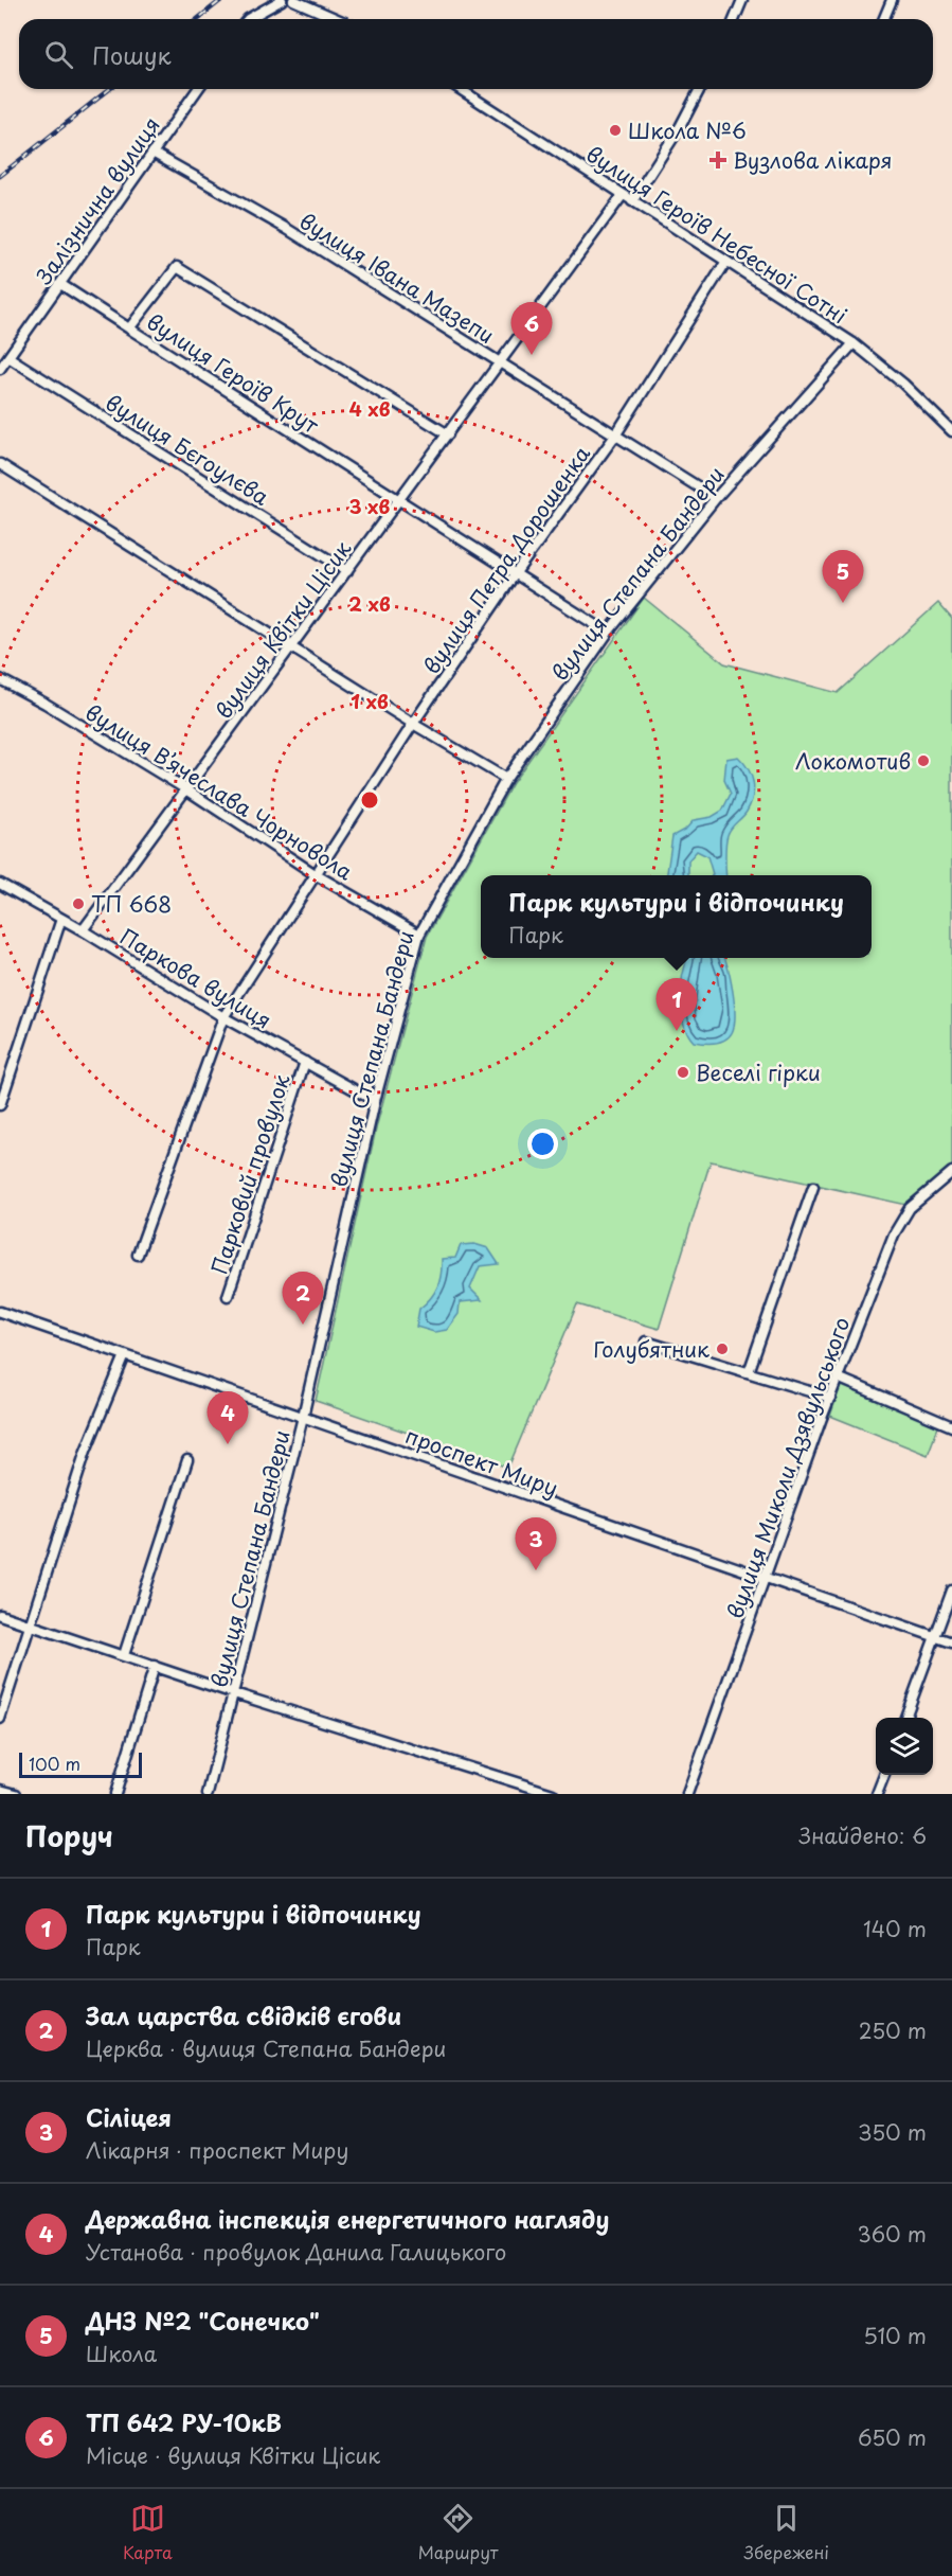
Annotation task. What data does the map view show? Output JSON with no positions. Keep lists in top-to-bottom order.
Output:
{
  "streets": {
    "street": [
      "Залізнична вулиця",
      "вулиця Героїв Небесної Сотні",
      "вулиця Івана Мазепи",
      "вулиця Героїв Крут",
      "вулиця Бєгоулєва",
      "вулиця Петра Дорошенка",
      "вулиця Степана Бандери",
      "вулиця Квітки Цісик",
      "вулиця Вʼячеслава Чорновола",
      "Паркова вулиця",
      "Парковий провулок",
      "проспект Миру",
      "вулиця Миколи Дзявульського"
    ]
  },
  "crossings": [
    ["Залізнична вулиця", "вулиця Івана Мазепи"],
    ["Залізнична вулиця", "вулиця Бєгоулєва"],
    ["вулиця Героїв Небесної Сотні", "вулиця Петра Дорошенка"],
    ["вулиця Героїв Небесної Сотні", "вулиця Степана Бандери"],
    ["вулиця Героїв Небесної Сотні", "вулиця Квітки Цісик"],
    ["вулиця Івана Мазепи", "вулиця Петра Дорошенка"],
    ["вулиця Івана Мазепи", "вулиця Степана Бандери"],
    ["вулиця Івана Мазепи", "вулиця Квітки Цісик"],
    ["вулиця Героїв Крут", "вулиця Петра Дорошенка"],
    ["вулиця Героїв Крут", "вулиця Степана Бандери"],
    ["вулиця Героїв Крут", "вулиця Квітки Цісик"],
    ["вулиця Бєгоулєва", "вулиця Квітки Цісик"],
    ["вулиця Петра Дорошенка", "вулиця Вʼячеслава Чорновола"],
    ["вулиця Петра Дорошенка", "Паркова вулиця"],
    ["вулиця Степана Бандери", "вулиця Вʼячеслава Чорновола"],
    ["вулиця Степана Бандери", "Паркова вулиця"],
    ["вулиця Степана Бандери", "проспект Миру"],
    ["вулиця Квітки Цісик", "вулиця Вʼячеслава Чорновола"],
    ["вулиця Квітки Цісик", "Паркова вулиця"],
    ["Паркова вулиця", "Парковий провулок"],
    ["проспект Миру", "вулиця Миколи Дзявульського"]
  ],
  "places": {
    "other": [
      "Школа №6",
      "Локомотив",
      "ТП 668",
      "Веселі гірки",
      "Голубятник"
    ],
    "health": ["Вузлова лікаря"]
  },
  "scale_bar": "100 m",
  "page": {
    "search": "Пошук",
    "pins": [
      "6",
      "5",
      "1",
      "2",
      "4",
      "3"
    ],
    "popup": ["Парк культури і відпочинку", "Парк"],
    "scale": "100 m",
    "heading": ["Поруч", "Знайдено: 6"],
    "list": [
      {
        "mark": "1",
        "name": "Парк культури і відпочинку",
        "note": "Парк",
        "value": "140 m"
      },
      {
        "mark": "2",
        "name": "Зал царства свідків єгови",
        "note": "Церква · вулиця Степана Бандери",
        "value": "250 m"
      },
      {
        "mark": "3",
        "name": "Сіліцея",
        "note": "Лікарня · проспект Миру",
        "value": "350 m"
      },
      {
        "mark": "4",
        "name": "Державна інспекція енергетичного нагляду",
        "note": "Установа · провулок Данила Галицького",
        "value": "360 m"
      },
      {
        "mark": "5",
        "name": "ДНЗ №2 \"Сонечко\"",
        "note": "Школа",
        "value": "510 m"
      },
      {
        "mark": "6",
        "name": "ТП 642 РУ-10кВ",
        "note": "Місце · вулиця Квітки Цісик",
        "value": "650 m"
      }
    ],
    "nav": ["Карта", "Маршрут", "Збережені"]
  },
  "rings": [
    "4 хв",
    "3 хв",
    "2 хв",
    "1 хв"
  ]
}
